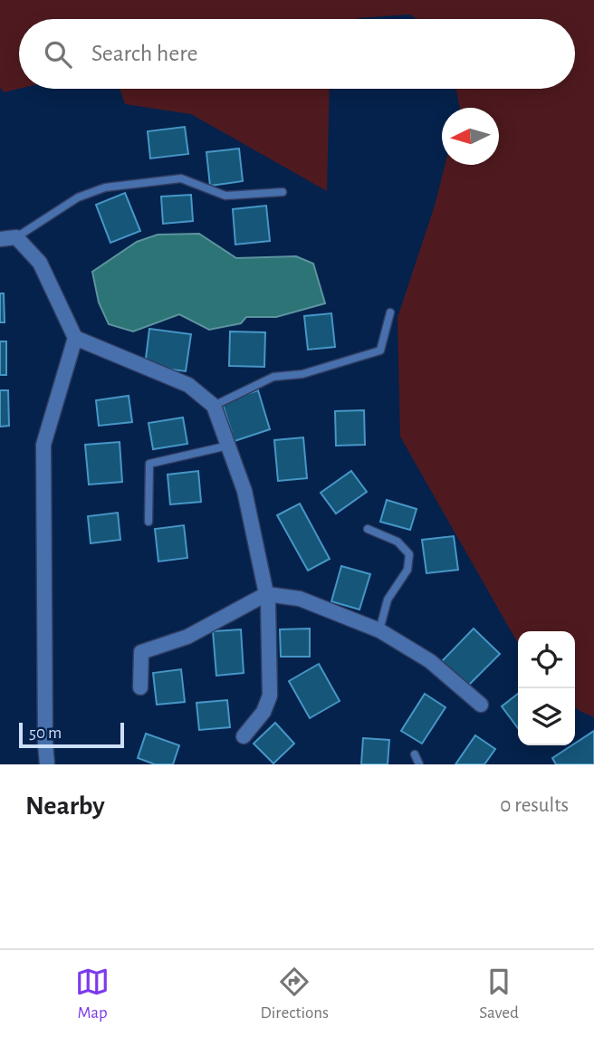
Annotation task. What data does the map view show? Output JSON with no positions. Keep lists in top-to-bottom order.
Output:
{
  "scale_bar": "50 m",
  "north": "left",
  "page": {
    "search": "Search here",
    "scale": "50 m",
    "heading": ["Nearby", "0 results"],
    "nav": ["Map", "Directions", "Saved"]
  }
}
